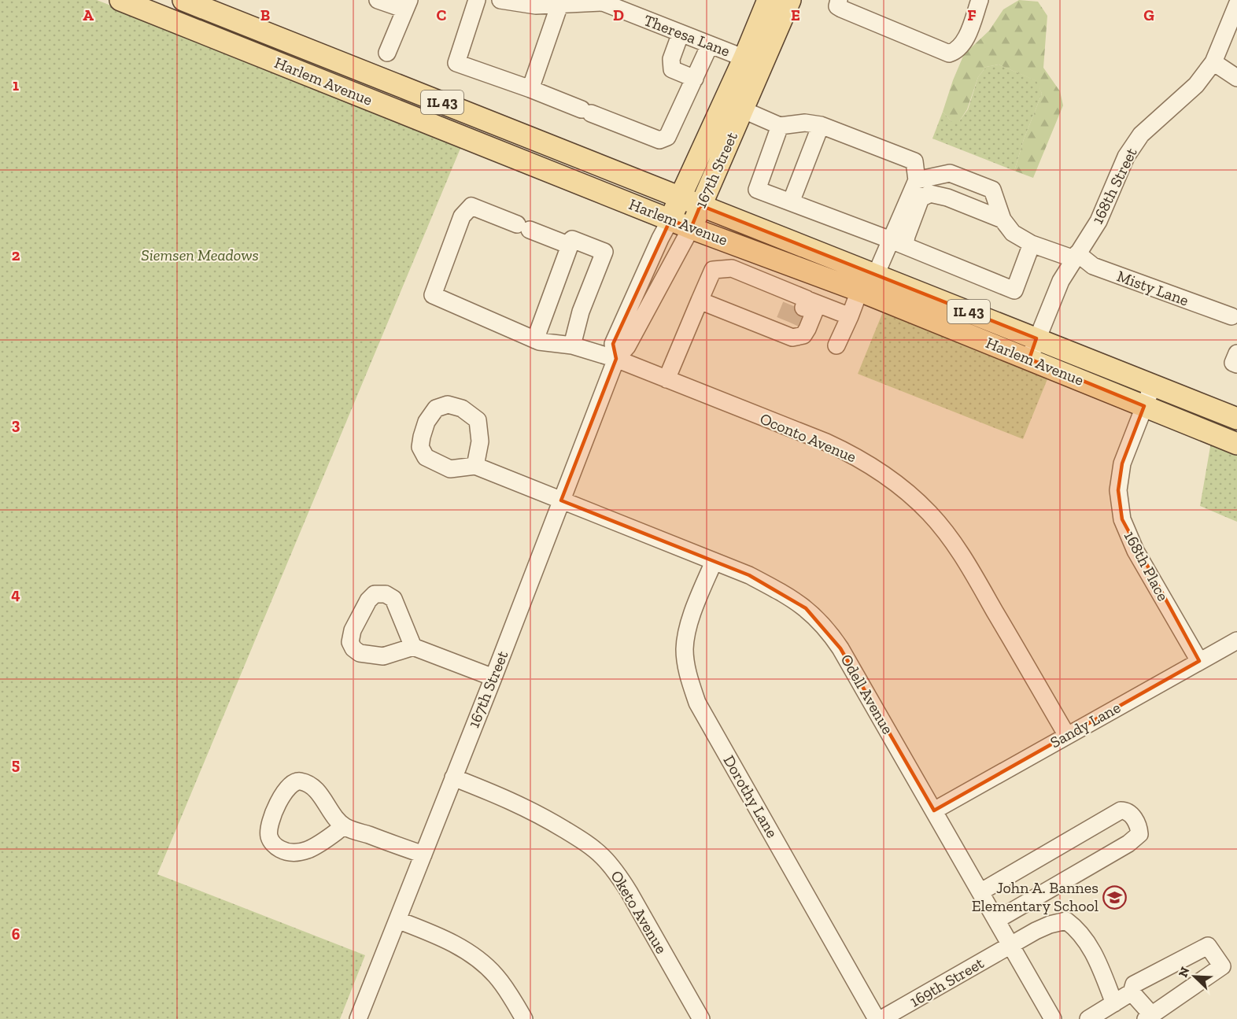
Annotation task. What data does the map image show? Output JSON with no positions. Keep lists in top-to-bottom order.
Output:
{
  "streets": {
    "main road": ["Harlem Avenue", "IL 43", "167th Street"],
    "street": [
      "Theresa Lane",
      "168th Street",
      "Misty Lane",
      "Oconto Avenue",
      "168th Place",
      "Odell Avenue",
      "Sandy Lane",
      "Dorothy Lane",
      "Oketo Avenue",
      "169th Street"
    ]
  },
  "crossings": [
    ["Theresa Lane", "167th Street"],
    ["Harlem Avenue", "167th Street"],
    ["Harlem Avenue", "168th Street"],
    ["Harlem Avenue", "168th Place"],
    ["167th Street", "Oconto Avenue"],
    ["167th Street", "Odell Avenue"],
    ["167th Street", "Oketo Avenue"],
    ["168th Street", "Misty Lane"],
    ["Oconto Avenue", "Sandy Lane"],
    ["168th Place", "Sandy Lane"],
    ["Odell Avenue", "Sandy Lane"],
    ["Odell Avenue", "Dorothy Lane"],
    ["Odell Avenue", "169th Street"]
  ],
  "parks": ["Siemsen Meadows"],
  "places": {
    "school or university": ["John A. Bannes Elementary School"]
  },
  "north": "top left",
  "grid": {
    "columns": [
      "A",
      "B",
      "C",
      "D",
      "E",
      "F",
      "G"
    ],
    "rows": [
      "1",
      "2",
      "3",
      "4",
      "5",
      "6"
    ]
  }
}
